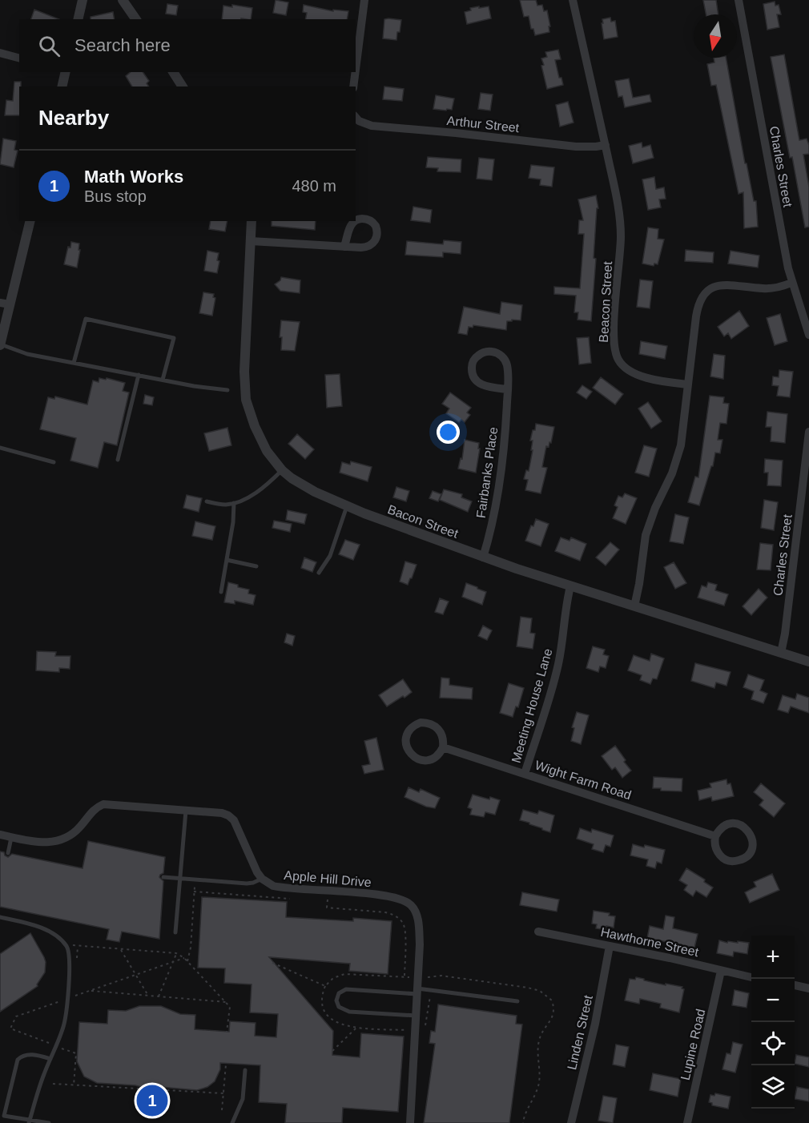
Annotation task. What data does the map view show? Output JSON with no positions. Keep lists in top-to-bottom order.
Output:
{
  "streets": {
    "street": [
      "Arthur Street",
      "Charles Street",
      "Beacon Street",
      "Fairbanks Place",
      "Bacon Street",
      "Meeting House Lane",
      "Wight Farm Road",
      "Apple Hill Drive",
      "Hawthorne Street",
      "Linden Street",
      "Lupine Road"
    ]
  },
  "crossings": [
    ["Arthur Street", "Beacon Street"],
    ["Charles Street", "Bacon Street"],
    ["Fairbanks Place", "Bacon Street"],
    ["Bacon Street", "Meeting House Lane"],
    ["Meeting House Lane", "Wight Farm Road"],
    ["Hawthorne Street", "Linden Street"],
    ["Hawthorne Street", "Lupine Road"]
  ],
  "north": "bottom",
  "page": {
    "search": "Search here",
    "heading": "Nearby",
    "list": [
      {
        "mark": "1",
        "name": "Math Works",
        "note": "Bus stop",
        "value": "480 m"
      }
    ],
    "map_buttons": ["+", "−"],
    "pins": "1"
  }
}
